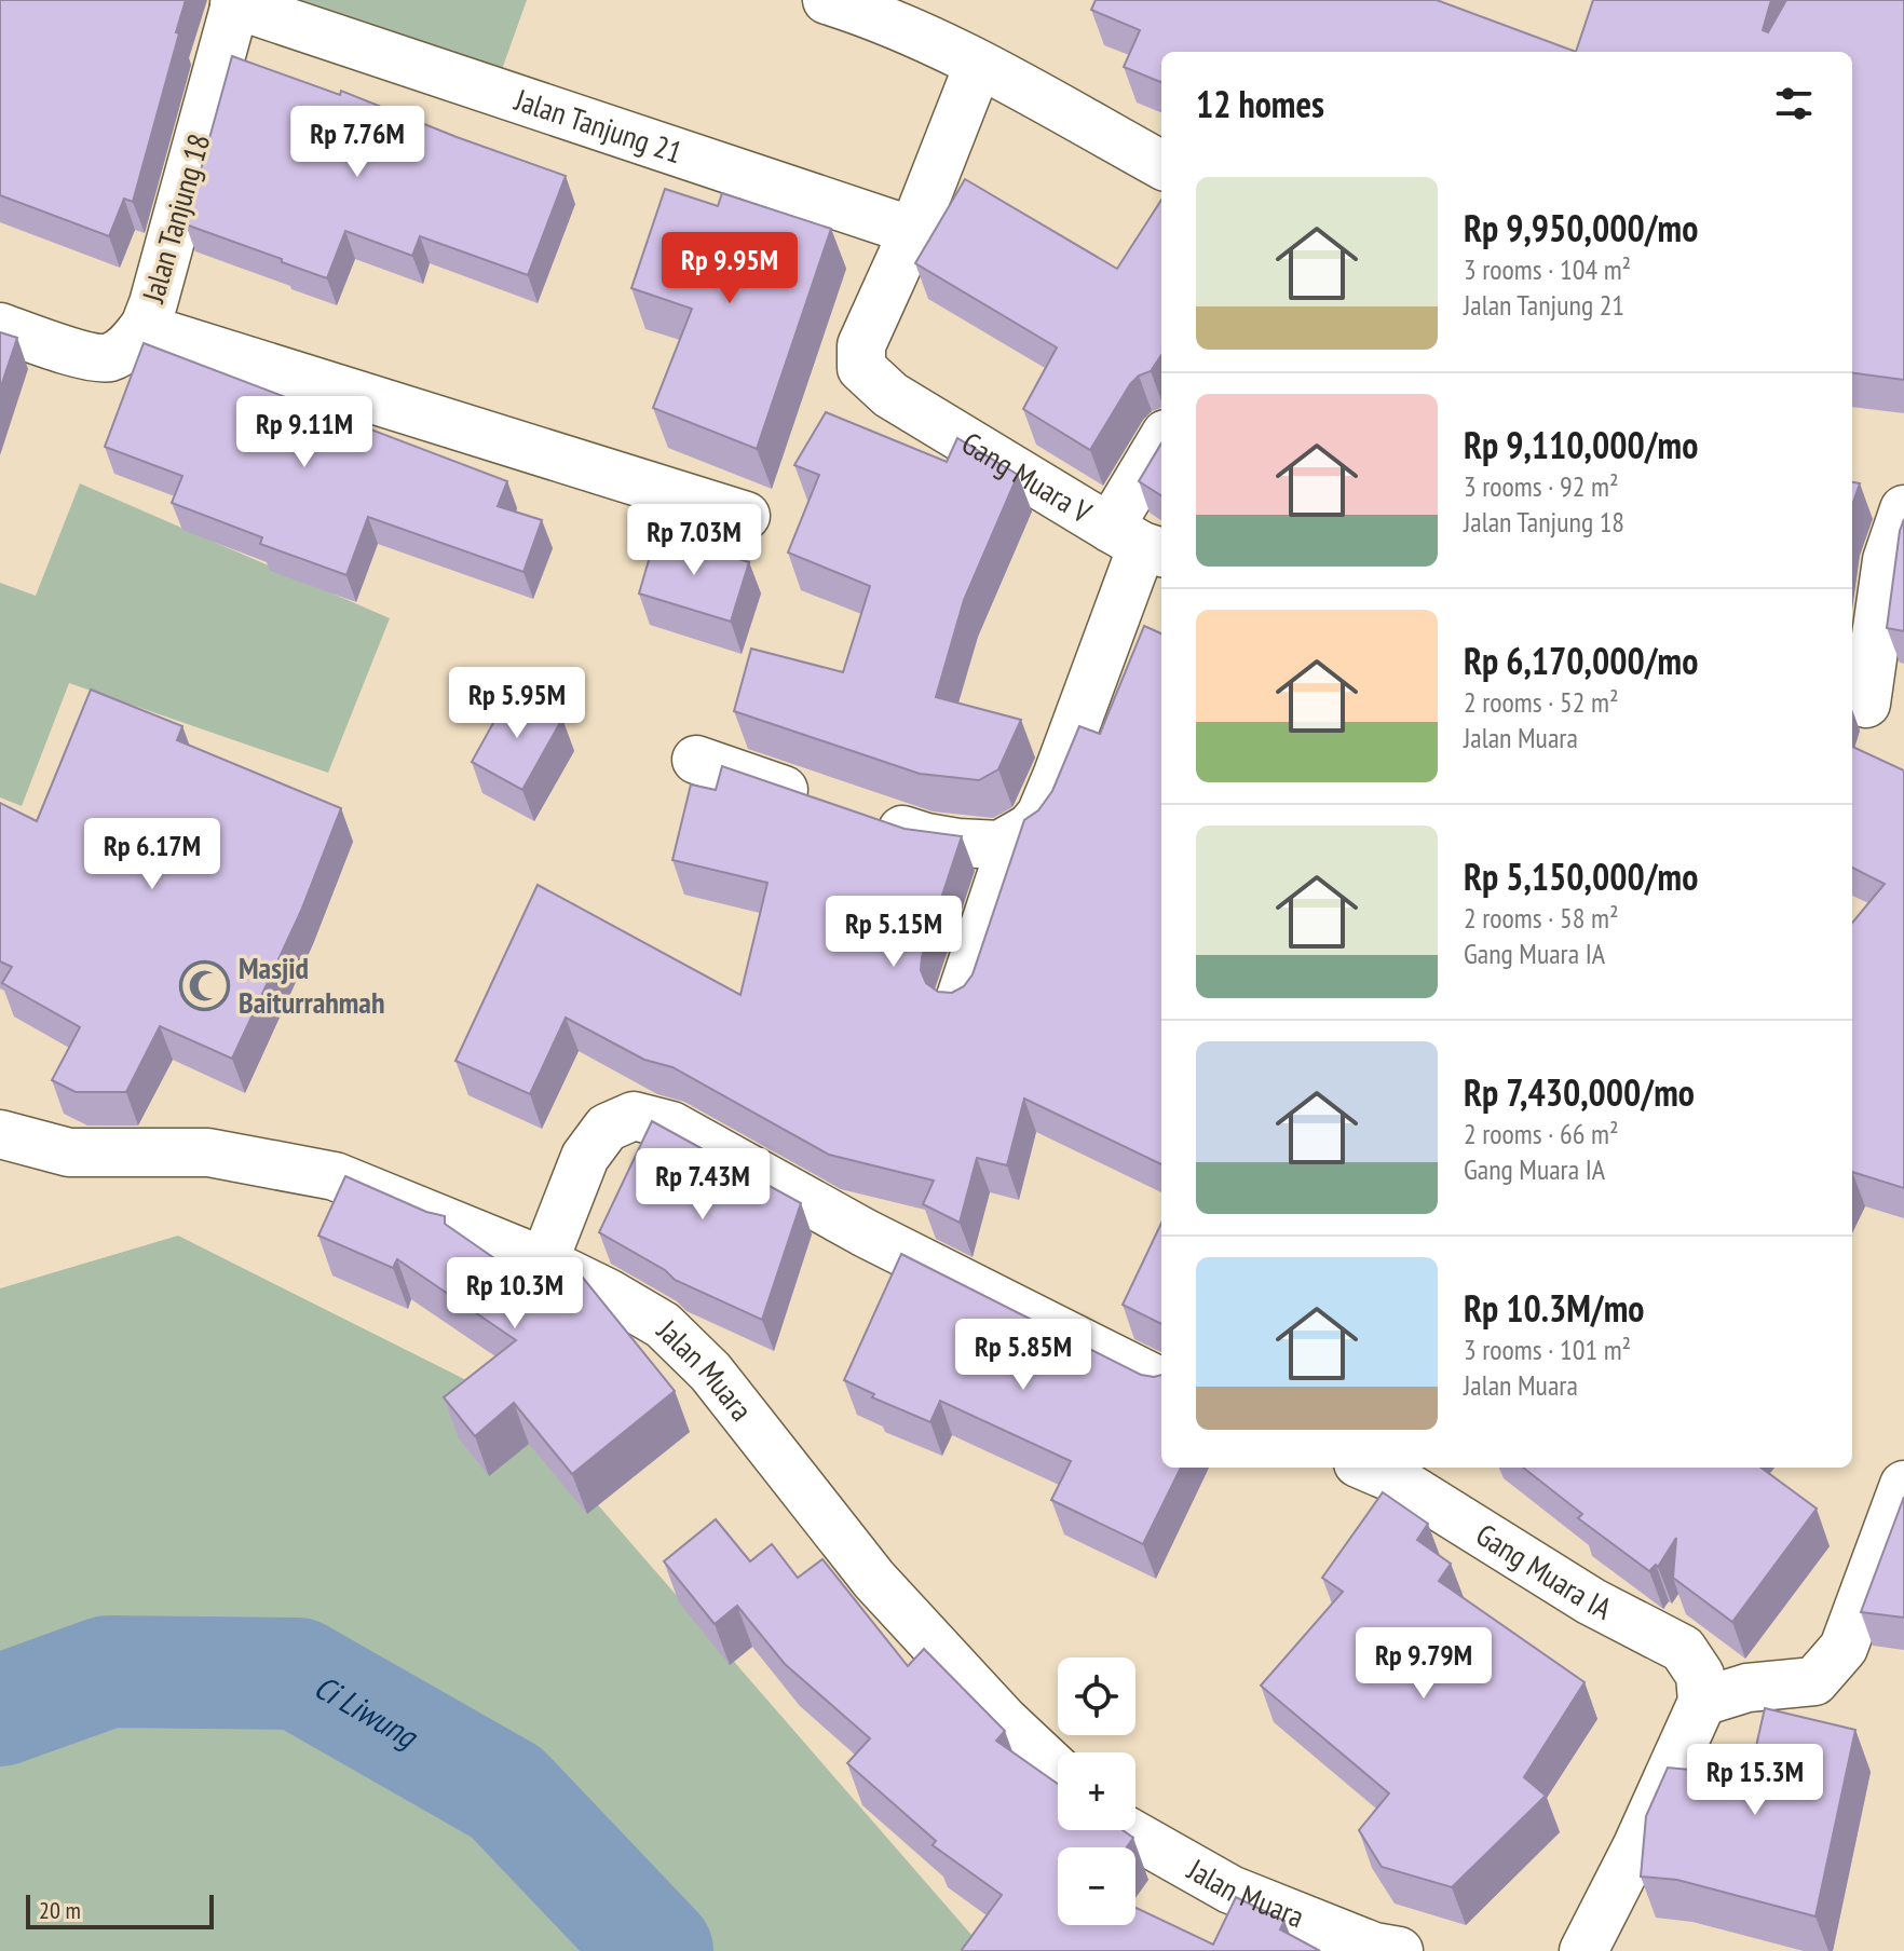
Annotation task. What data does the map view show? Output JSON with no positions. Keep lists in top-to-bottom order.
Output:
{
  "streets": {
    "street": [
      "Jalan Tanjung 21",
      "Jalan Tanjung 18",
      "Gang Muara V",
      "Jalan Muara",
      "Gang Muara IA"
    ]
  },
  "crossings": [
    ["Jalan Tanjung 21", "Jalan Tanjung 18"],
    ["Jalan Tanjung 21", "Gang Muara V"]
  ],
  "water": ["Ci Liwung"],
  "places": {
    "mosque": ["Masjid Baiturrahmah"]
  },
  "scale_bar": "20 m",
  "page": {
    "heading": "12 homes",
    "price": [
      "Rp 7.76M",
      "Rp 9.95M",
      "Rp 9.11M",
      "Rp 7.03M",
      "Rp 5.95M",
      "Rp 6.17M",
      "Rp 5.15M",
      "Rp 7.43M",
      "Rp 10.3M",
      "Rp 5.85M",
      "Rp 9.79M",
      "Rp 15.3M"
    ],
    "list": [
      {
        "name": "Rp 9,950,000/mo",
        "note": "3 rooms · 104 m² · Jalan Tanjung 21"
      },
      {
        "name": "Rp 9,110,000/mo",
        "note": "3 rooms · 92 m² · Jalan Tanjung 18"
      },
      {
        "name": "Rp 6,170,000/mo",
        "note": "2 rooms · 52 m² · Jalan Muara"
      },
      {
        "name": "Rp 5,150,000/mo",
        "note": "2 rooms · 58 m² · Gang Muara IA"
      },
      {
        "name": "Rp 7,430,000/mo",
        "note": "2 rooms · 66 m² · Gang Muara IA"
      },
      {
        "name": "Rp 10.3M/mo",
        "note": "3 rooms · 101 m² · Jalan Muara"
      }
    ],
    "map_buttons": ["+", "−"],
    "scale": "20 m"
  }
}
